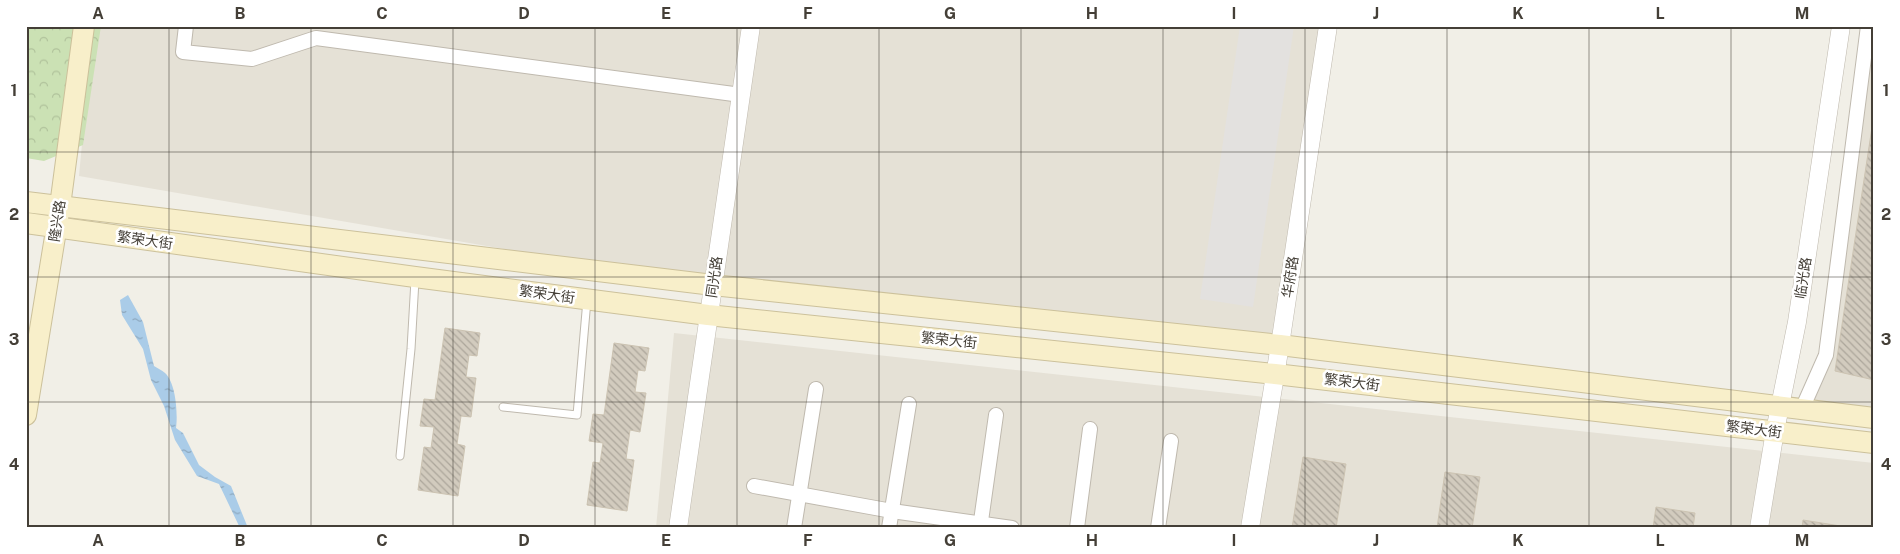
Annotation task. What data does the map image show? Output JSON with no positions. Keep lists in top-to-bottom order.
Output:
{
  "streets": {
    "main road": ["隆兴路", "繁荣大街"],
    "street": ["同光路", "华府路", "临光路"]
  },
  "crossings": [
    ["隆兴路", "繁荣大街"],
    ["繁荣大街", "同光路"],
    ["繁荣大街", "华府路"],
    ["繁荣大街", "临光路"]
  ],
  "grid": {
    "columns": [
      "A",
      "B",
      "C",
      "D",
      "E",
      "F",
      "G",
      "H",
      "I",
      "J",
      "K",
      "L",
      "M"
    ],
    "rows": [
      "1",
      "2",
      "3",
      "4"
    ]
  }
}
